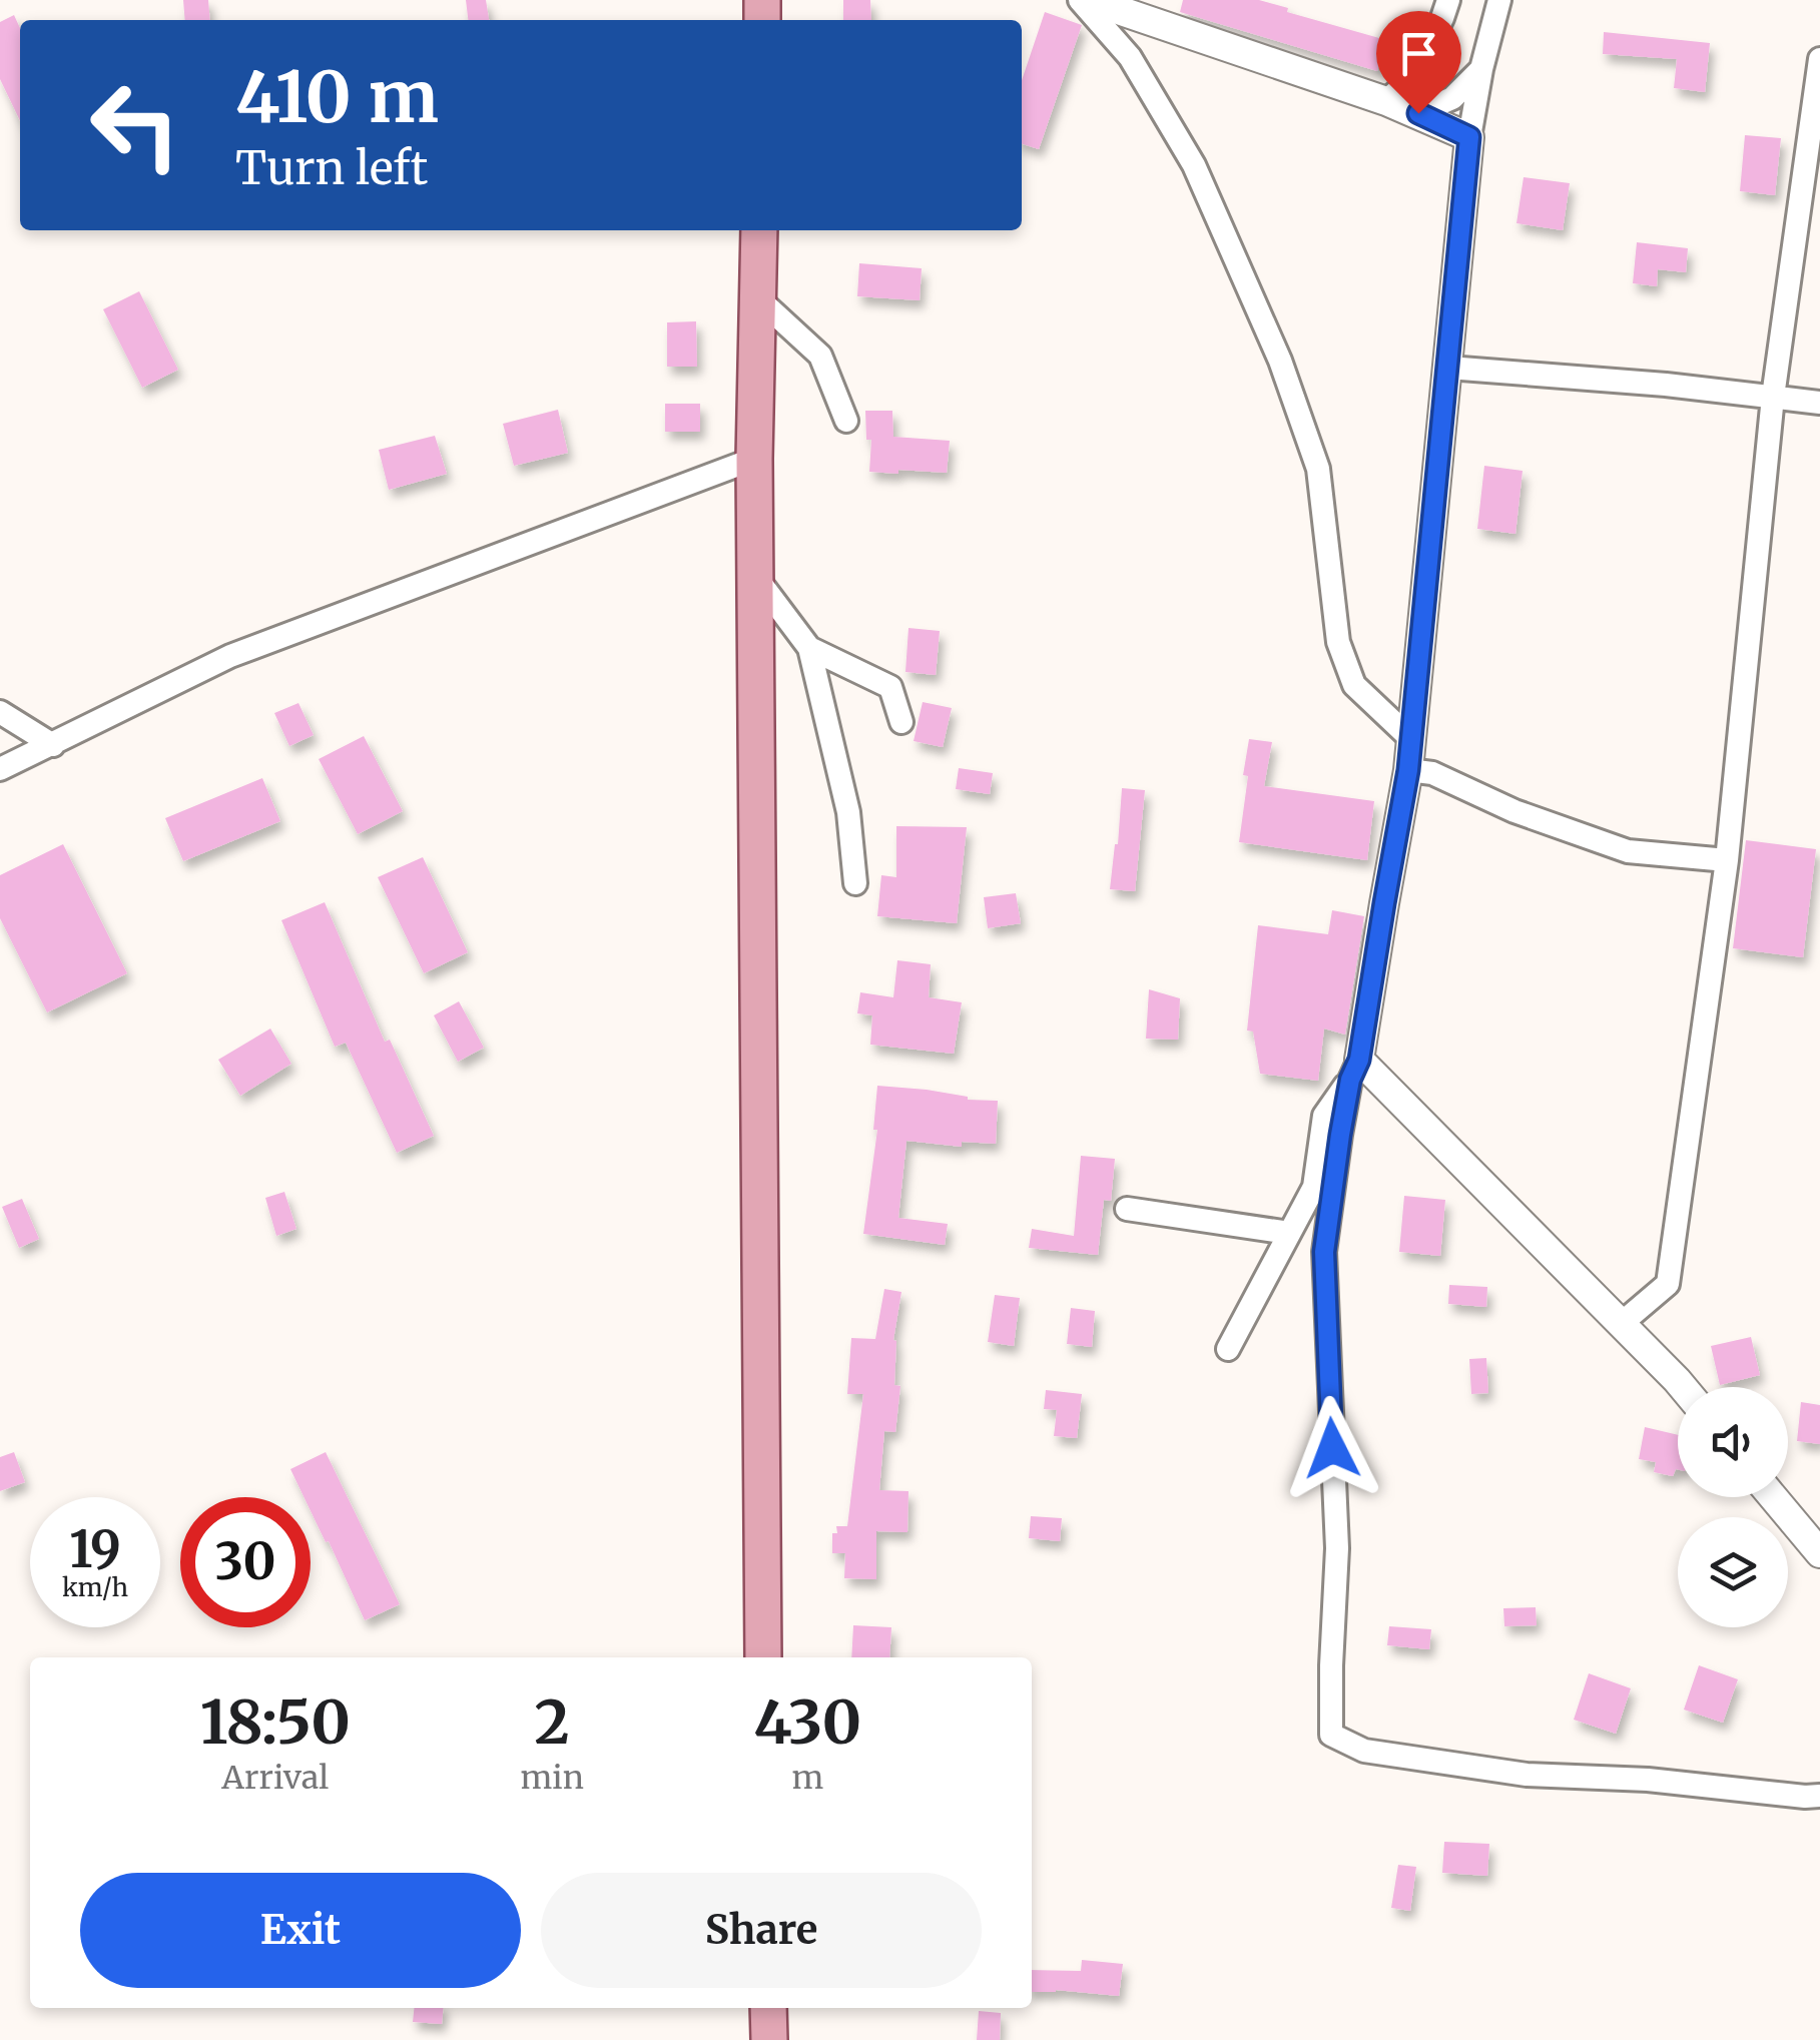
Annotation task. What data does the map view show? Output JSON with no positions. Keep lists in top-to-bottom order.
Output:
{
  "page": {
    "turn": ["410 m", "Turn left"],
    "speed": "19 km/h",
    "limit": "30",
    "eta": [
      "18:50",
      "Arrival",
      "2",
      "min",
      "430",
      "m"
    ],
    "buttons": ["Exit", "Share"]
  }
}
